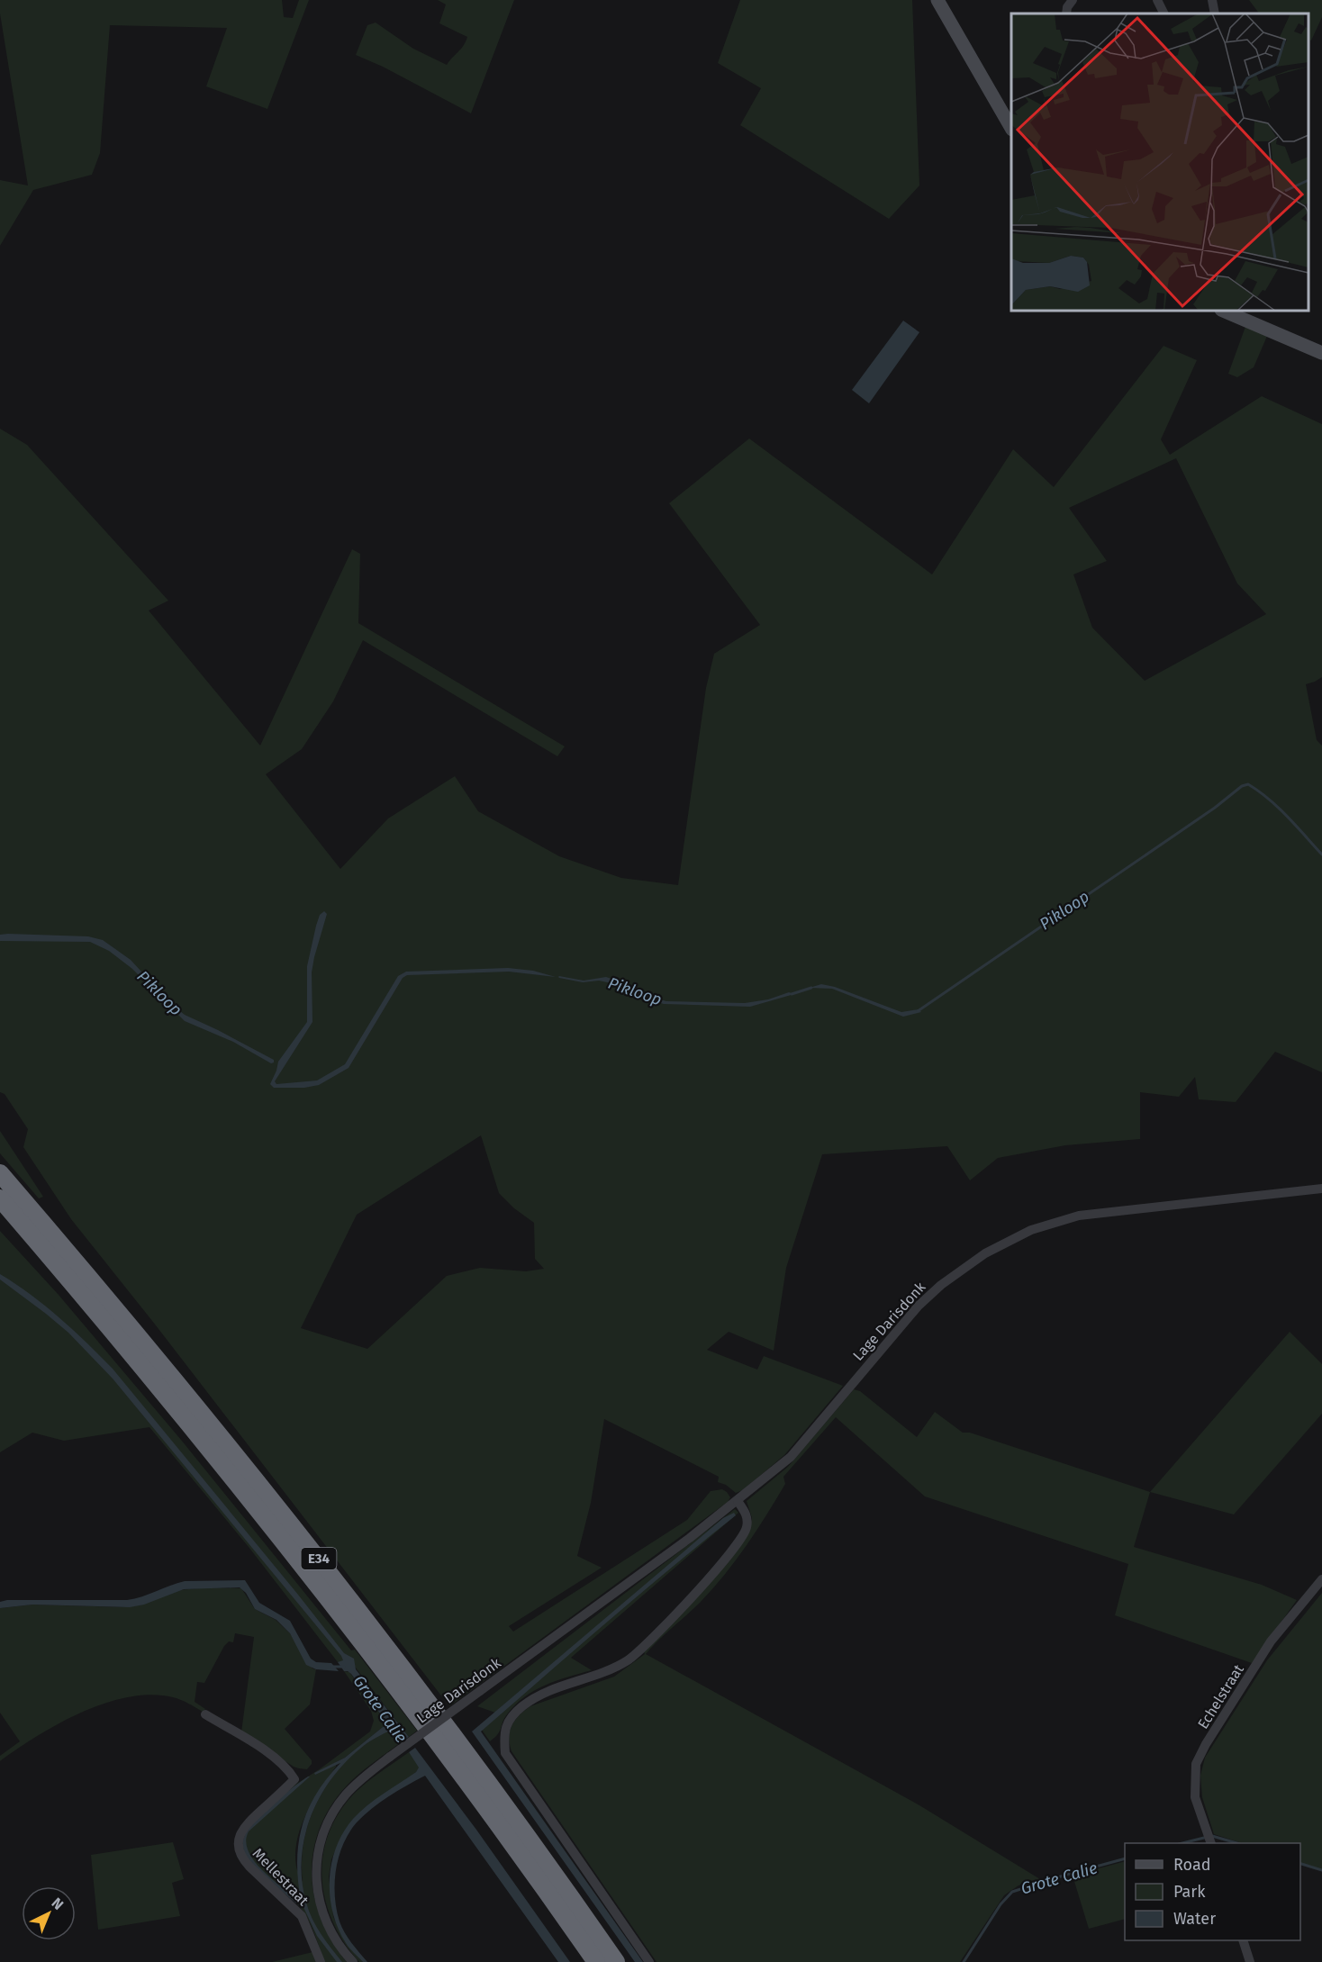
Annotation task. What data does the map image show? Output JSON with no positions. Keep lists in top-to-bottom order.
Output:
{
  "streets": {
    "highway": ["E34"],
    "street": ["Lage Darisdonk", "Echelstraat", "Mellestraat"]
  },
  "water": ["Pikloop", "Grote Calie"],
  "legend": ["Road", "Park", "Water"],
  "north": "top right"
}
